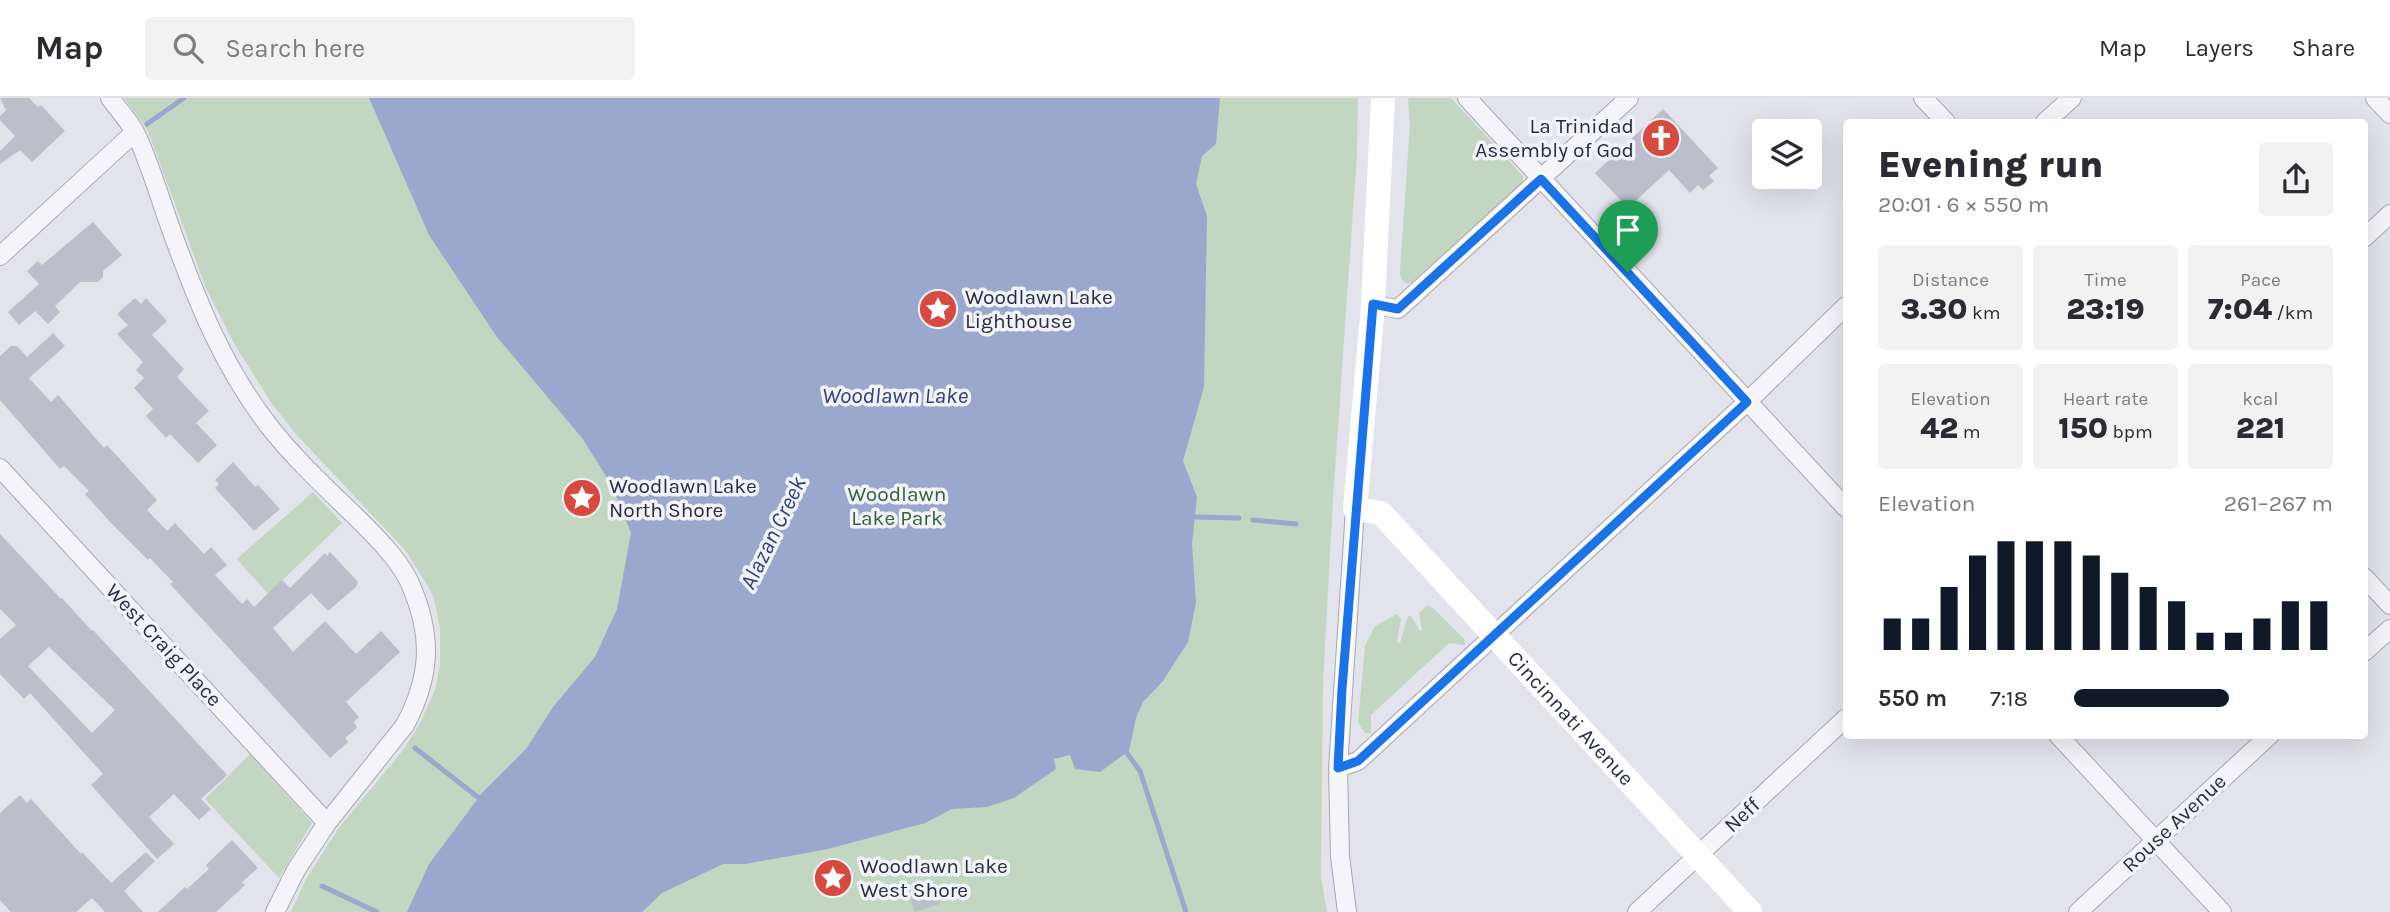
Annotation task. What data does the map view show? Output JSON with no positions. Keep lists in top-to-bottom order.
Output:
{
  "streets": {
    "street": [
      "West Craig Place",
      "Cincinnati Avenue",
      "Neff",
      "Rouse Avenue"
    ]
  },
  "crossings": [
    ["Cincinnati Avenue", "Neff"]
  ],
  "water": ["Woodlawn Lake", "Alazan Creek"],
  "parks": ["Woodlawn Lake Park"],
  "places": {
    "church": ["La Trinidad Assembly of God"],
    "place": ["Woodlawn Lake Lighthouse", "Woodlawn Lake North Shore", "Woodlawn Lake West Shore"]
  },
  "page": {
    "header": "Map",
    "search": "Search here",
    "nav": ["Map", "Layers", "Share"],
    "heading": ["Evening run", "20:01 · 6 × 550 m"],
    "stats": [
      ["Distance", "3.30 km"],
      ["Time", "23:19"],
      ["Pace", "7:04 /km"],
      ["Elevation", "42 m"],
      ["Heart rate", "150 bpm"],
      ["kcal", "221"]
    ],
    "chart": ["Elevation", "261–267 m"],
    "list": [
      {
        "name": "550 m",
        "note": "7:18"
      }
    ]
  }
}
